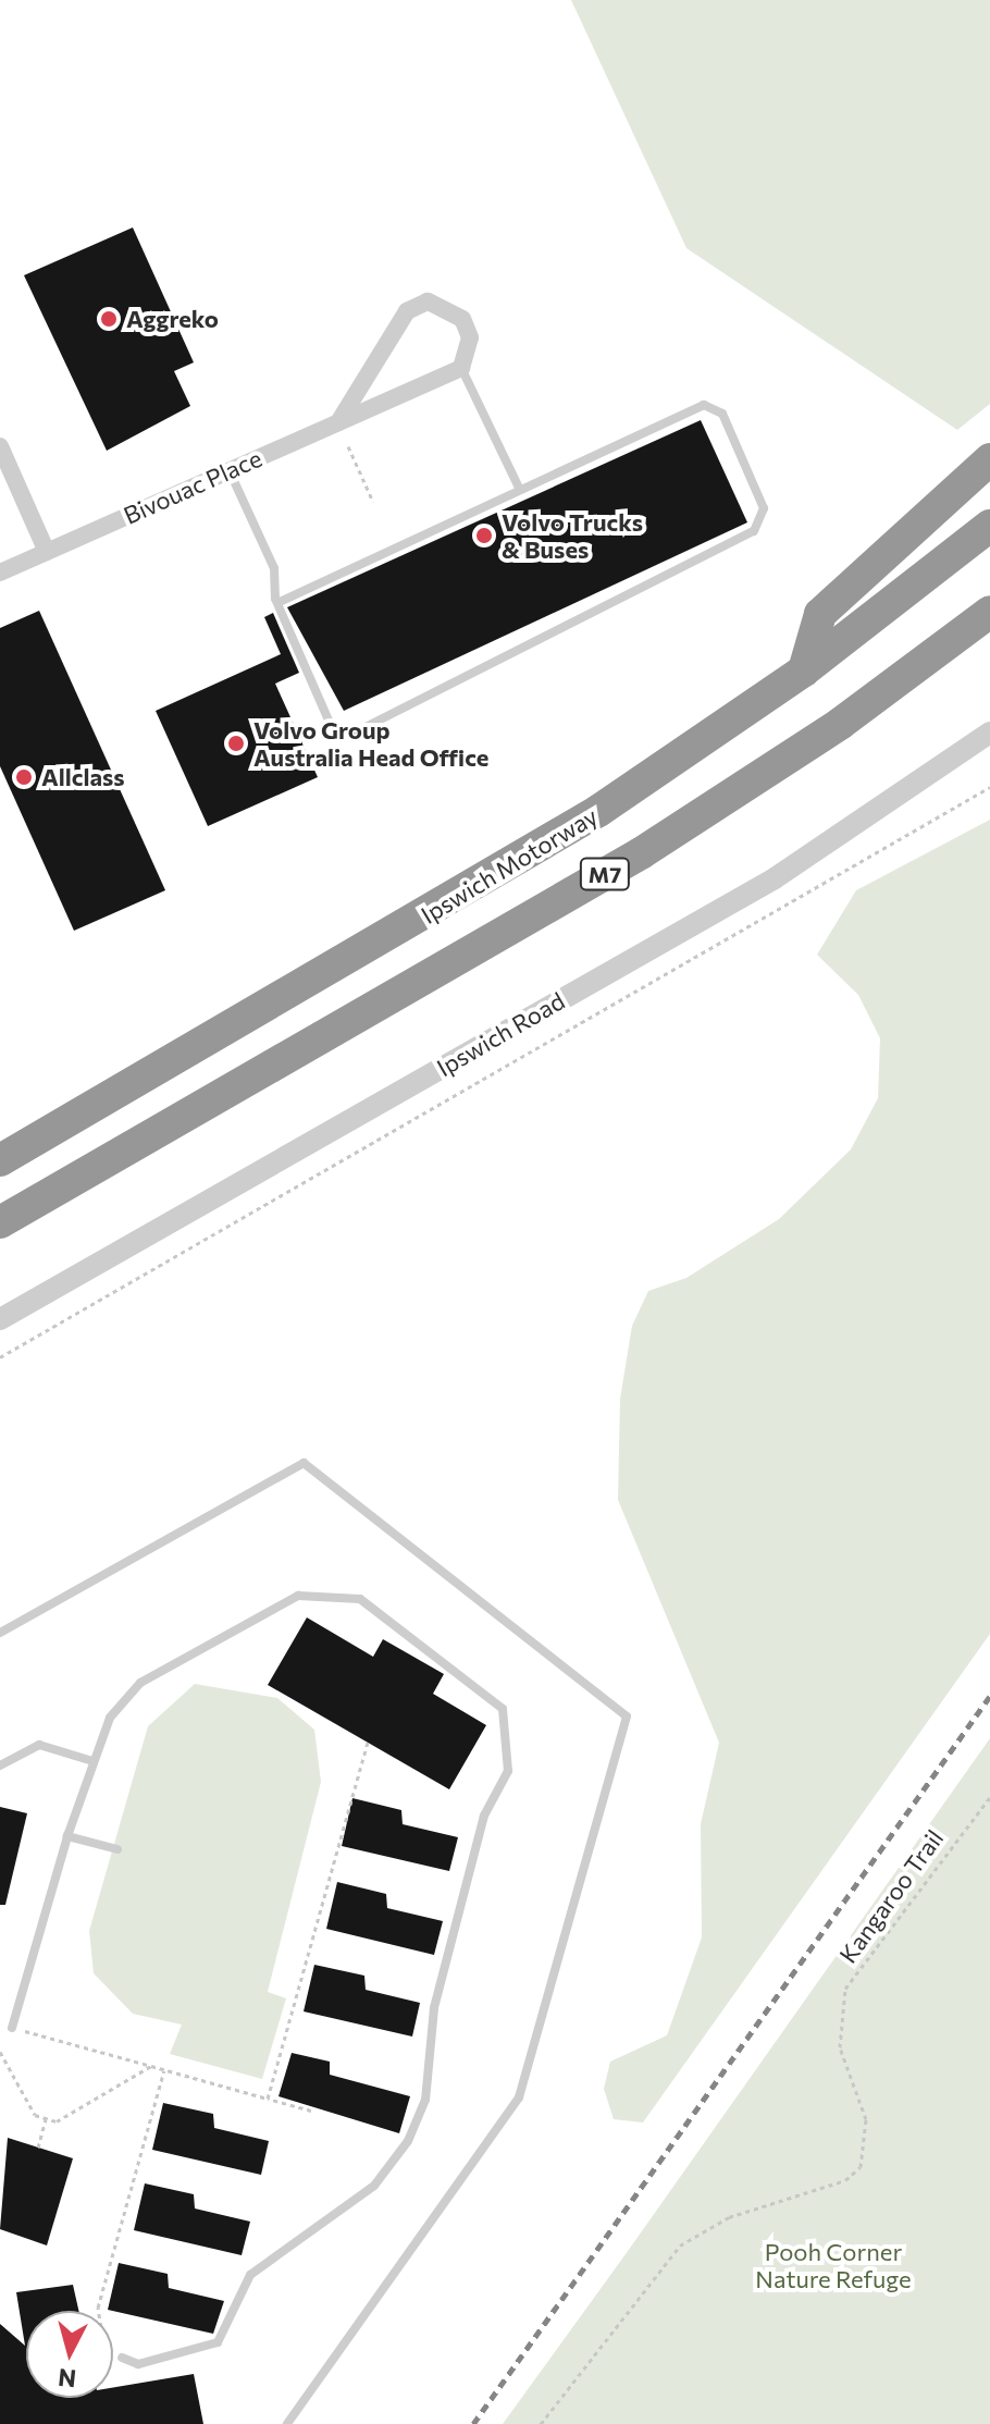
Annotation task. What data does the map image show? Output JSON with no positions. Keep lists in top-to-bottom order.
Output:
{
  "streets": {
    "highway": ["Ipswich Motorway", "M7"],
    "street": ["Bivouac Place", "Ipswich Road"],
    "path": ["Kangaroo Trail"]
  },
  "parks": ["Pooh Corner Nature Refuge"],
  "places": [
    "Aggreko",
    "Volvo Trucks & Buses",
    "Volvo Group Australia Head Office",
    "Allclass"
  ],
  "north": "bottom"
}
